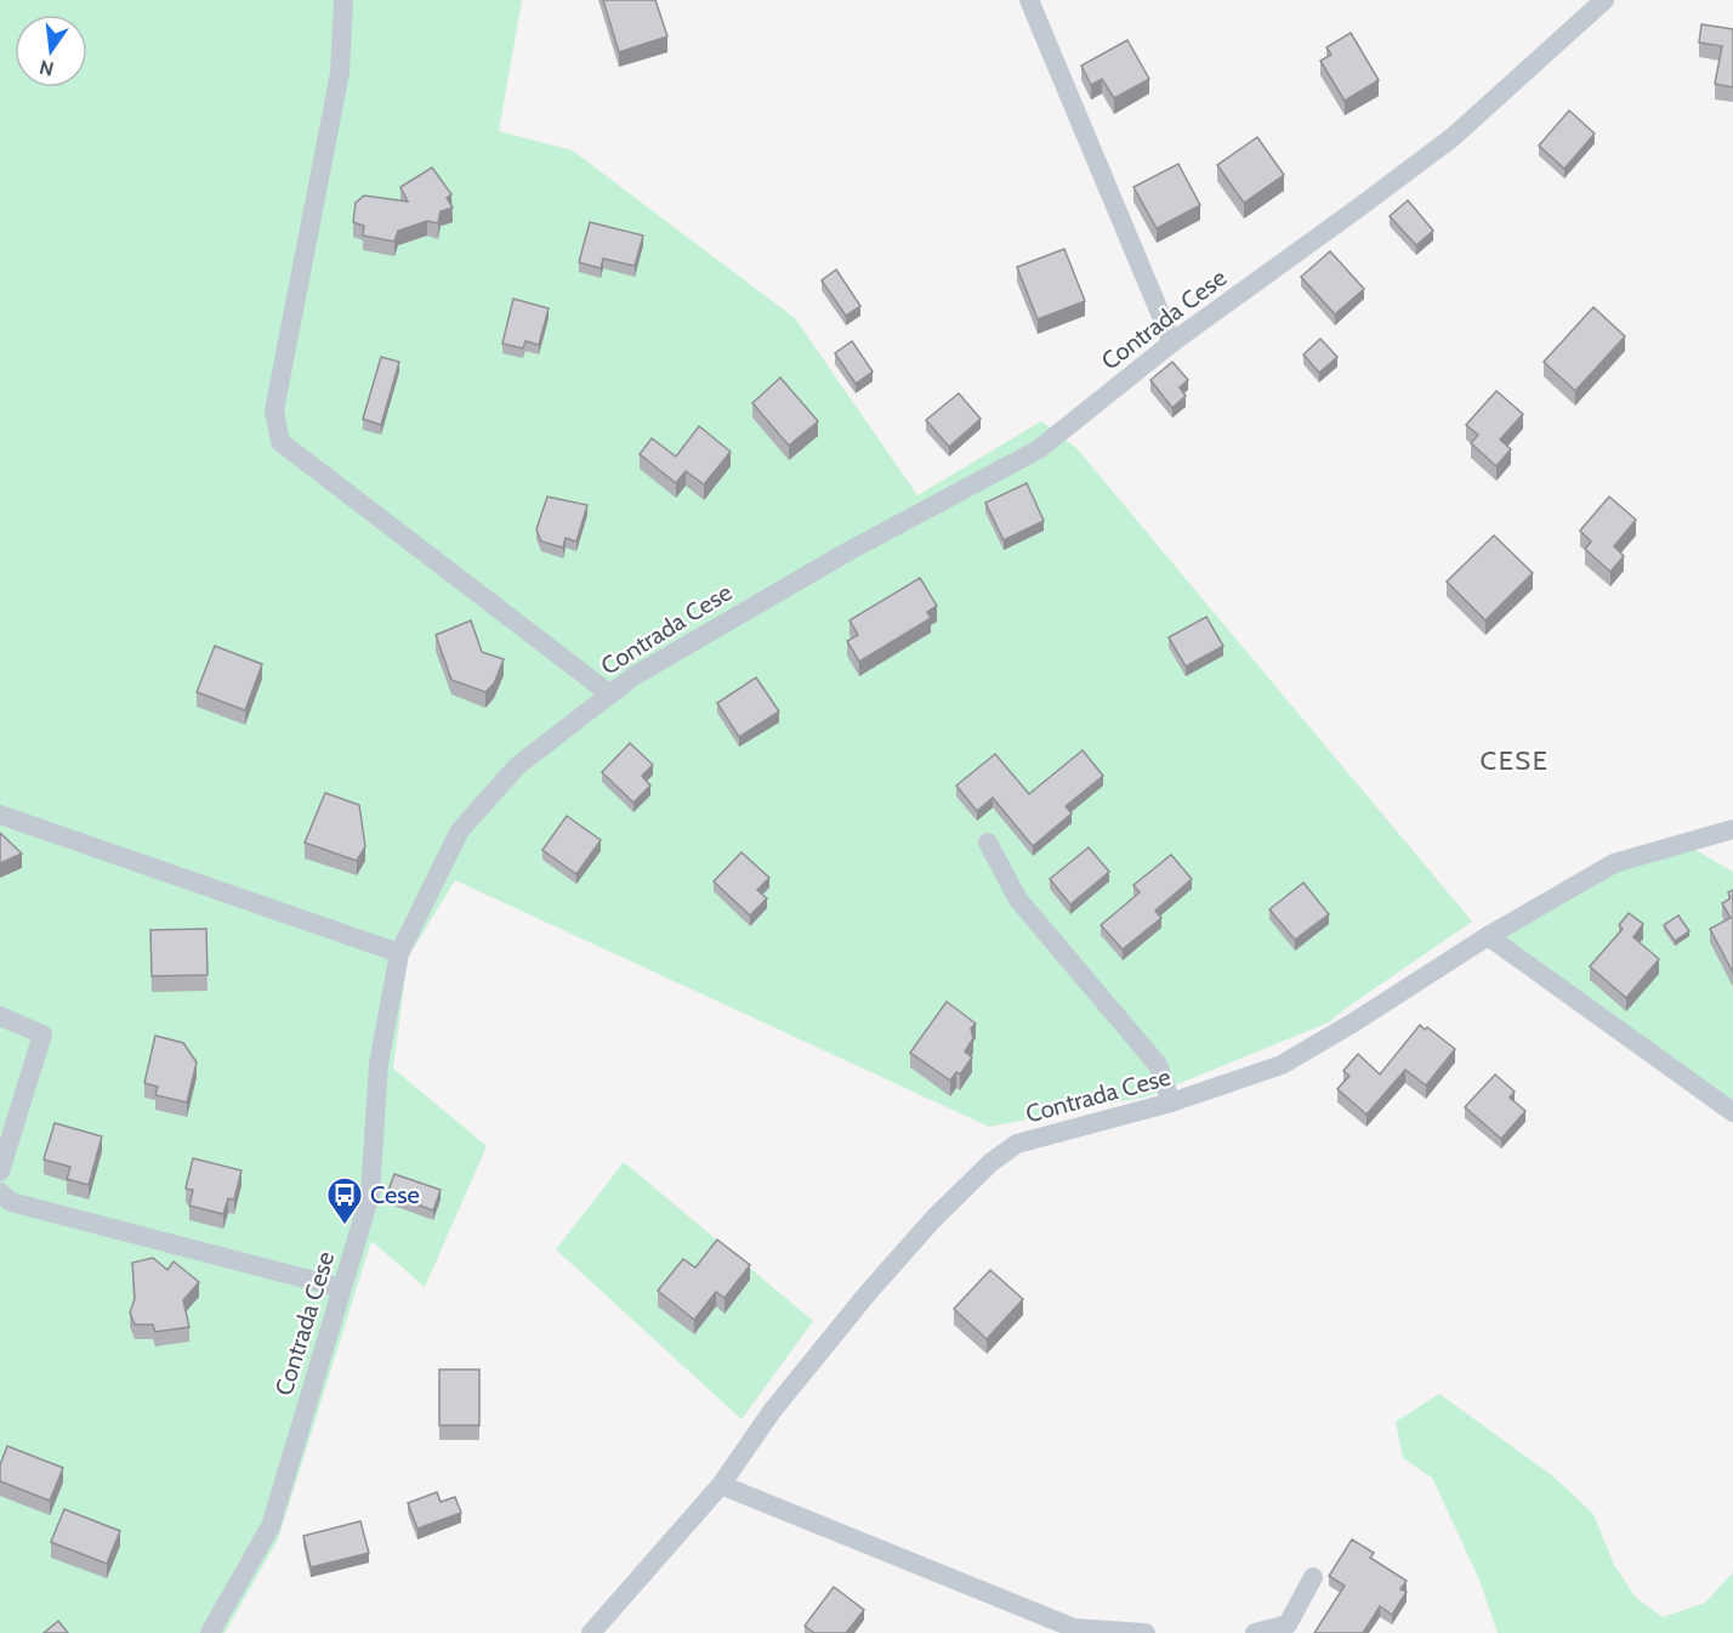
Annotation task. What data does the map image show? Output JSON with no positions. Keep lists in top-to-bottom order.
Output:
{
  "streets": {
    "street": ["Contrada Cese"]
  },
  "districts": ["CESE"],
  "places": {
    "bus stop": ["Cese"]
  },
  "north": "bottom"
}
